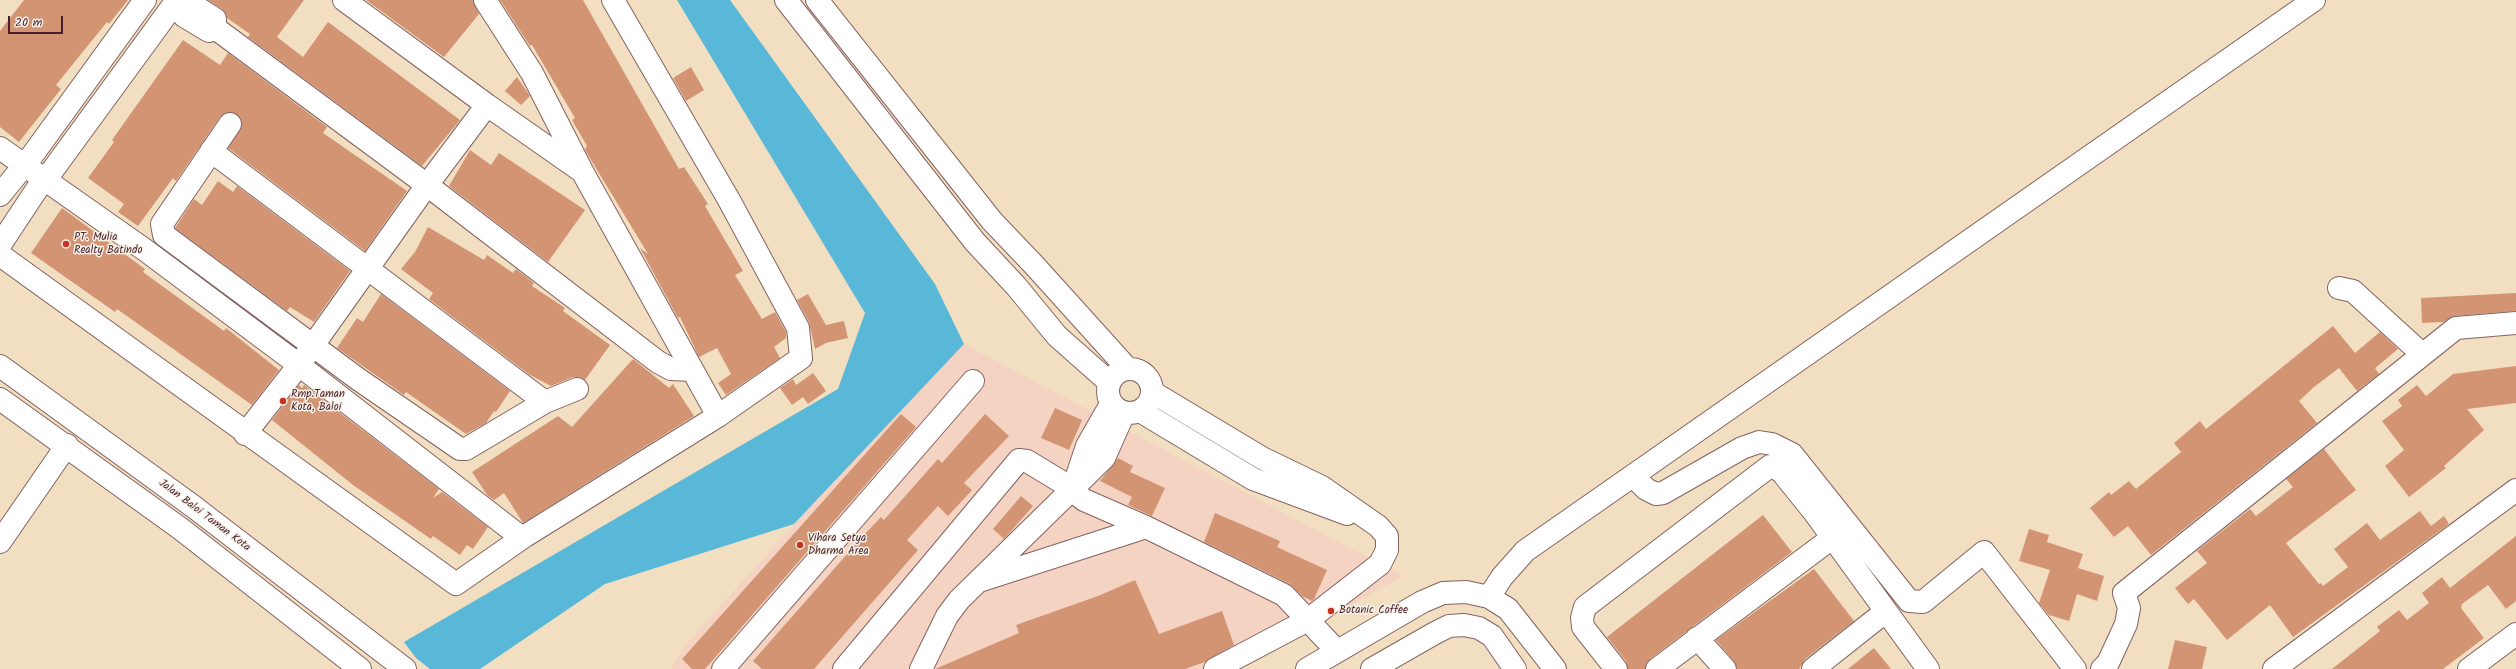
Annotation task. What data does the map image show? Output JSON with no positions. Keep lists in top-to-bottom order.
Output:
{
  "streets": {
    "main road": ["Jalan Baloi Taman Kota"]
  },
  "places": [
    "PT. Mulia Realty Batindo",
    "Rmp.Taman Kota, Baloi",
    "Vihara Setya Dharma Area",
    "Botanic Coffee"
  ],
  "scale_bar": "20 m"
}
